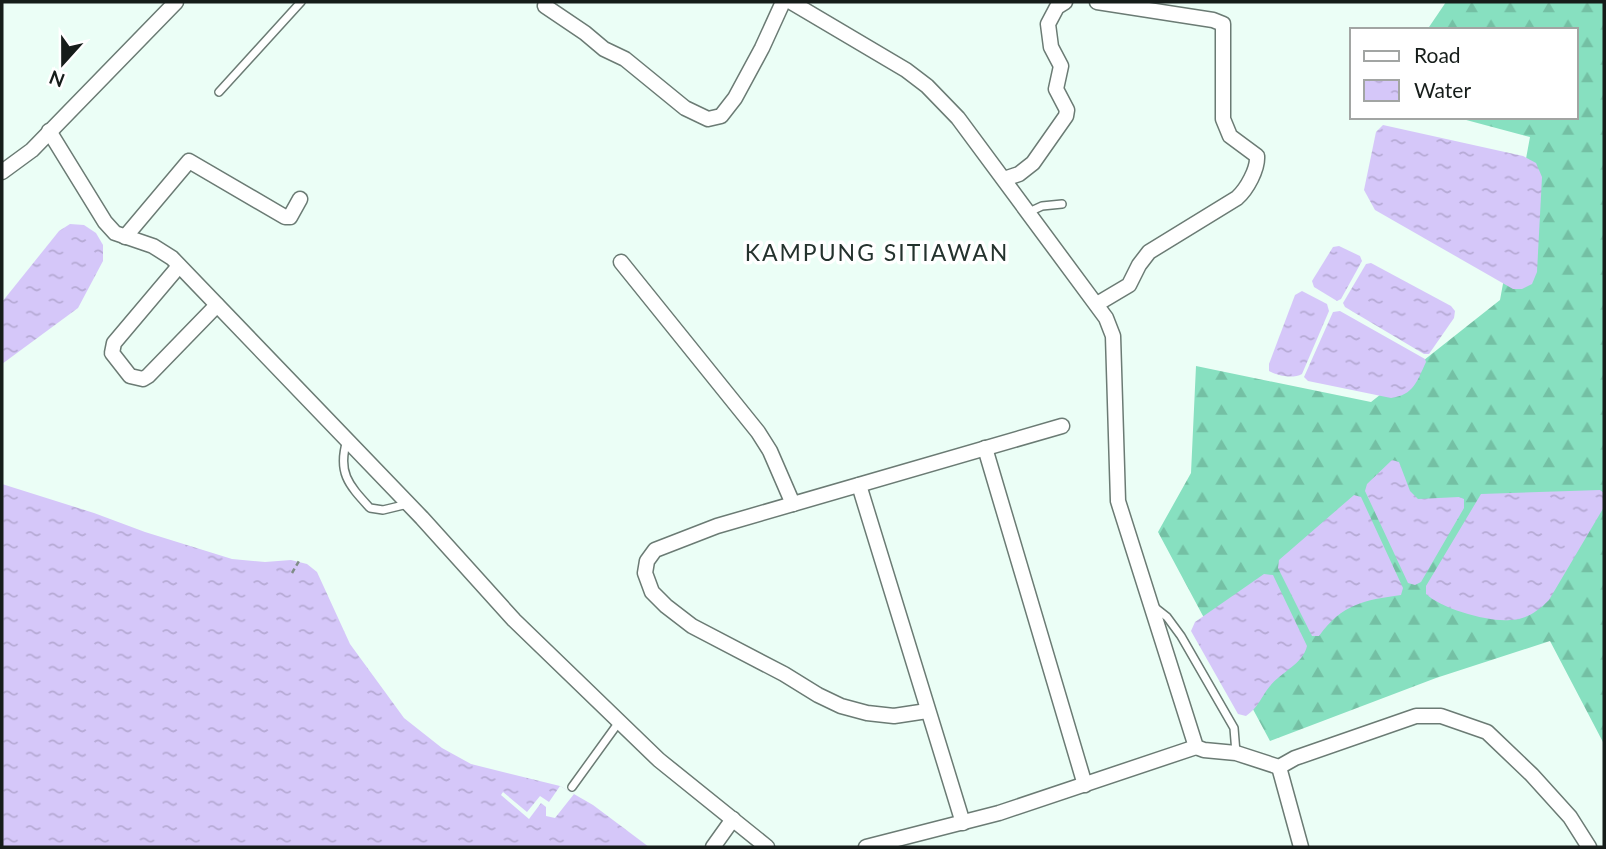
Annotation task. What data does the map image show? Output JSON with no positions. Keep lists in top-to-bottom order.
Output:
{
  "districts": ["KAMPUNG SITIAWAN"],
  "legend": ["Road", "Water"],
  "north": "bottom"
}
